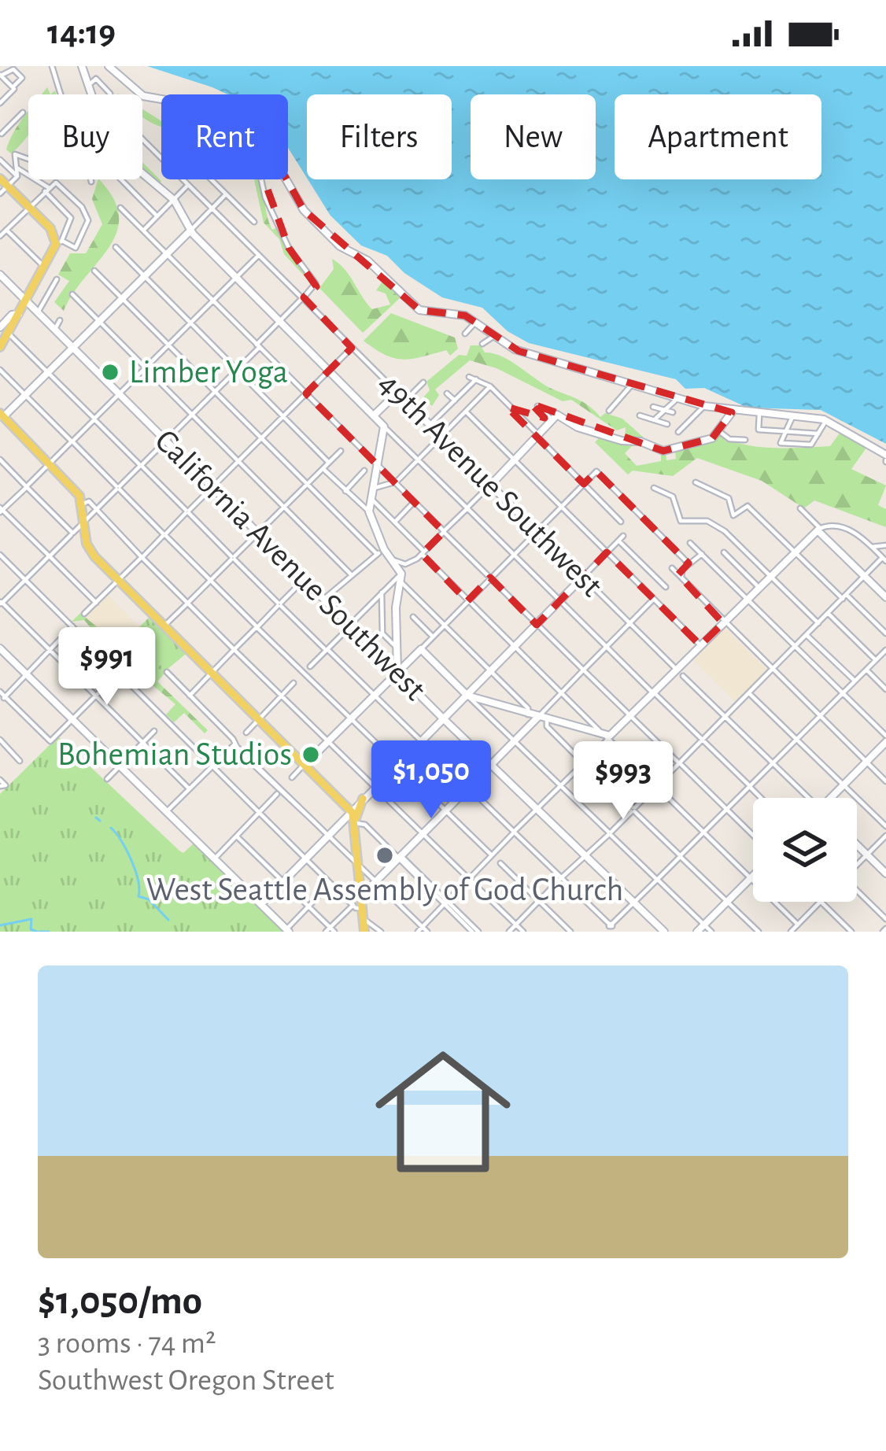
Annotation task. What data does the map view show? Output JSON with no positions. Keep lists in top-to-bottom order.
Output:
{
  "streets": {
    "street": ["49th Avenue Southwest", "California Avenue Southwest"]
  },
  "places": ["Limber Yoga", "Bohemian Studios", "West Seattle Assembly of God Church"],
  "page": {
    "status": "14:19",
    "chip": [
      "Buy",
      "Rent",
      "Filters",
      "New",
      "Apartment"
    ],
    "price": ["$991", "$1,050", "$993"],
    "list": [
      {
        "name": "$1,050/mo",
        "note": "3 rooms · 74 m² · Southwest Oregon Street"
      }
    ]
  }
}
